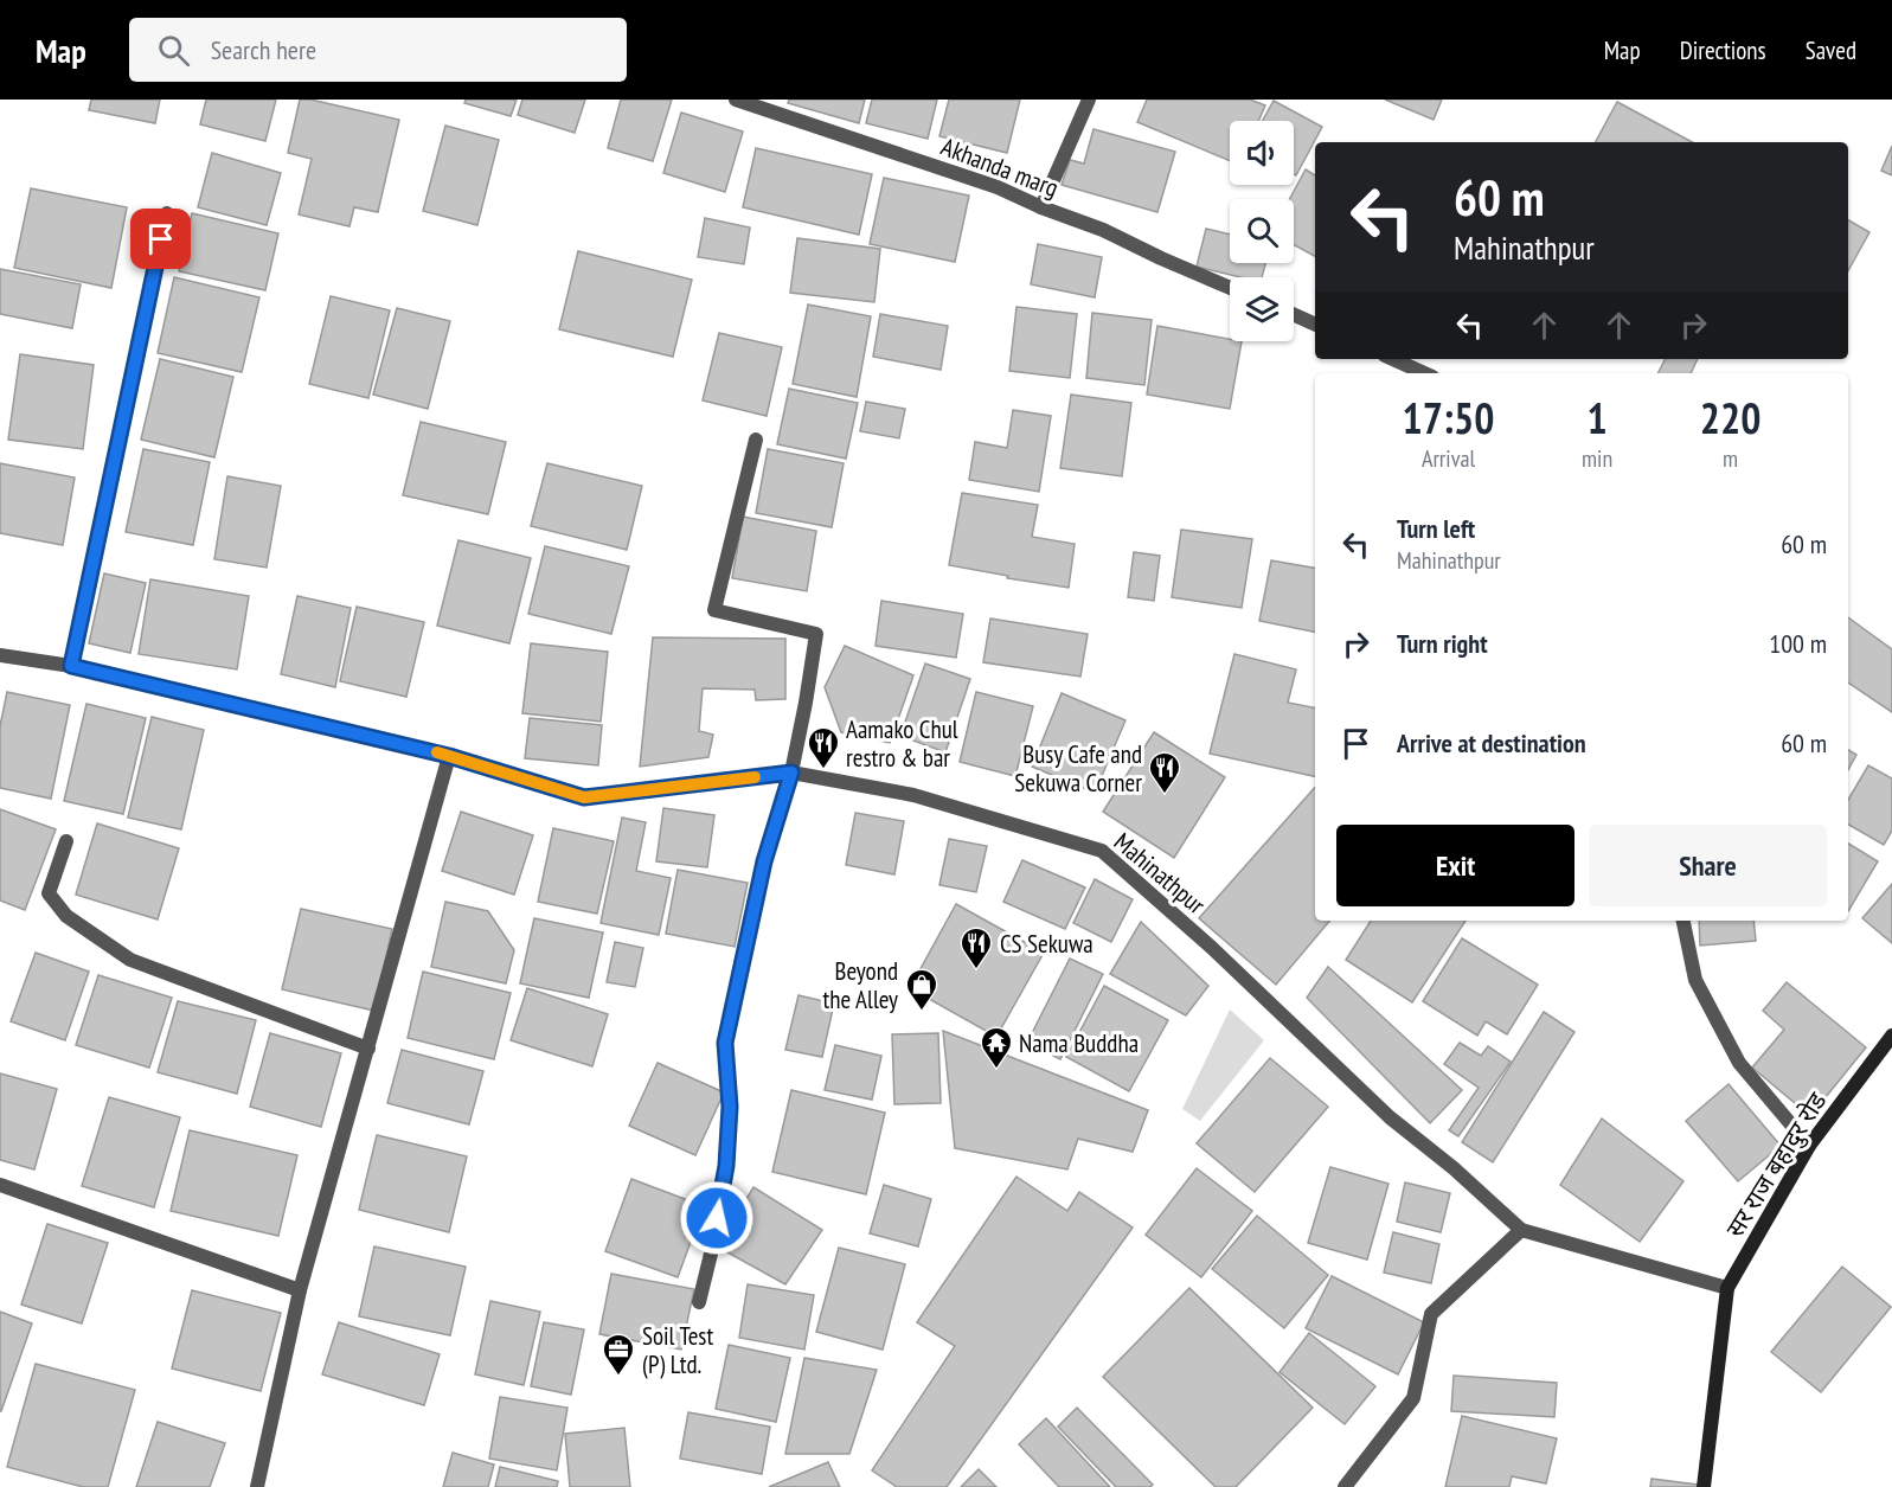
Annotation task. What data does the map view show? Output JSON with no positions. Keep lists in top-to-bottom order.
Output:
{
  "streets": {
    "street": ["Akhanda marg", "Mahinathpur", "सर राज बहादुर रोड"]
  },
  "places": {
    "restaurant": ["Aamako Chul restro & bar", "Busy Cafe and Sekuwa Corner", "CS Sekuwa"],
    "shop": ["Beyond the Alley"],
    "temple": ["Nama Buddha"],
    "office": ["Soil Test (P) Ltd."]
  },
  "page": {
    "header": "Map",
    "search": "Search here",
    "nav": ["Map", "Directions", "Saved"],
    "turn": ["60 m", "Mahinathpur"],
    "eta": [
      "17:50",
      "Arrival",
      "1",
      "min",
      "220",
      "m"
    ],
    "list": [
      {
        "name": "Turn left",
        "note": "Mahinathpur",
        "value": "60 m"
      },
      {
        "name": "Turn right",
        "value": "100 m"
      },
      {
        "name": "Arrive at destination",
        "value": "60 m"
      }
    ],
    "buttons": ["Exit", "Share"]
  }
}
